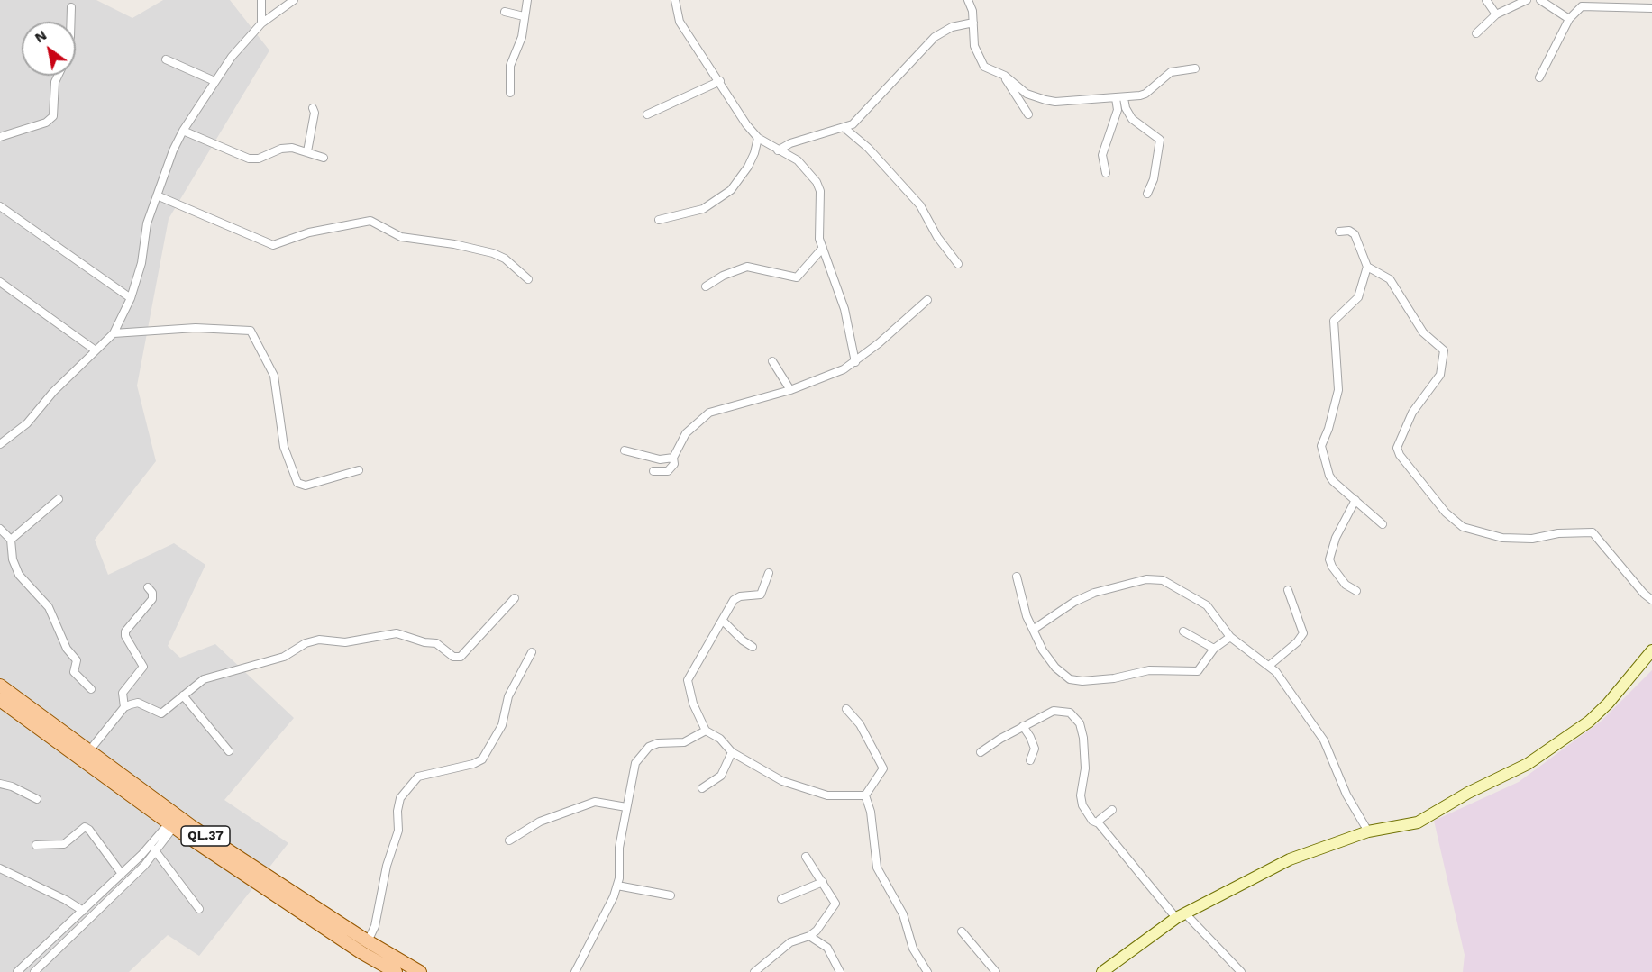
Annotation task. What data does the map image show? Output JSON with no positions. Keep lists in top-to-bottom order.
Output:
{
  "streets": {
    "main road": ["QL.37"]
  },
  "north": "top left"
}
